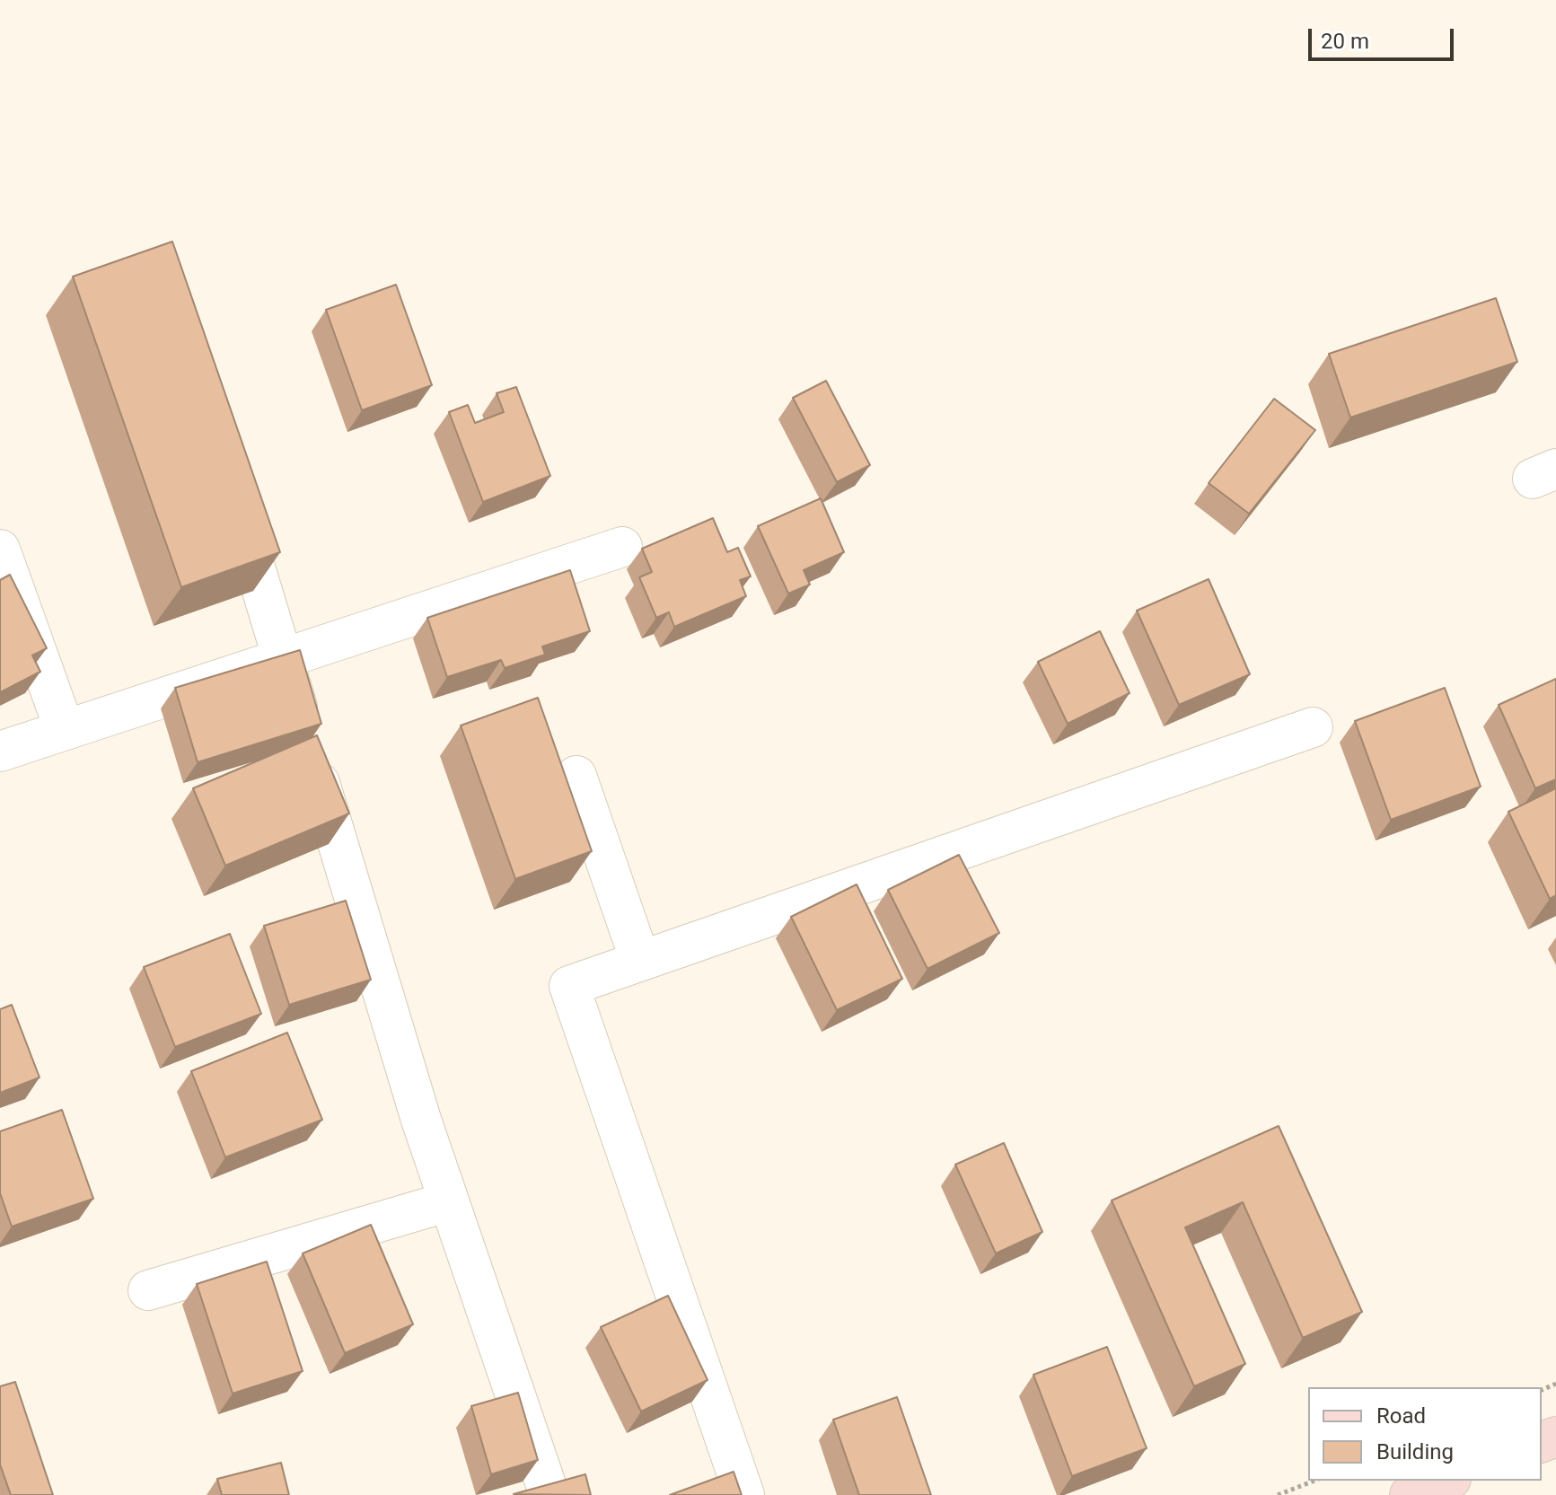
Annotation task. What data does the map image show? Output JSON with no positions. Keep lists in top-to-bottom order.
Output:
{
  "legend": ["Road", "Building"],
  "scale_bar": "20 m"
}
